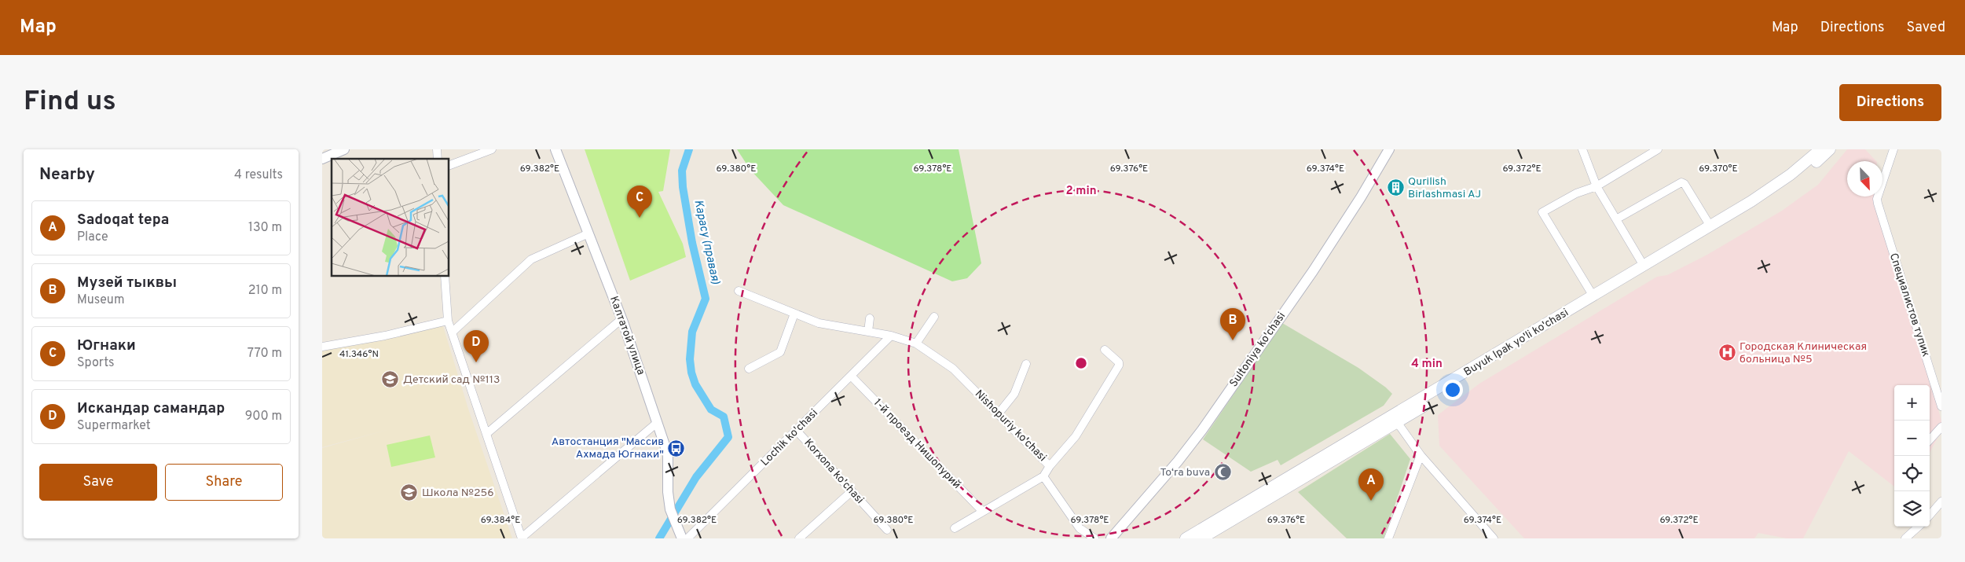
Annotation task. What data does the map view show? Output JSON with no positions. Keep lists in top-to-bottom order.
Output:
{
  "streets": {
    "main road": ["Buyuk Ipak yo'li ko'chasi"],
    "street": [
      "Специалистов тупик",
      "Калтатой улица",
      "Sultoniya ko'chasi",
      "Nishopuriy ko'chasi",
      "Lochik ko'chasi",
      "1-й проезд Нишопурий",
      "Korxona ko'chasi"
    ]
  },
  "crossings": [
    ["Nishopuriy ko'chasi", "Lochik ko'chasi"],
    ["Lochik ko'chasi", "1-й проезд Нишопурий"],
    ["Lochik ko'chasi", "Korxona ko'chasi"]
  ],
  "water": ["Карасу (правая)"],
  "places": {
    "building": ["Qurilish Birlashmasi AJ"],
    "hospital": ["Городская Клиническая больница №5"],
    "school or university": ["Детский сад №113", "Школа №256"],
    "bus stop": ["Автостанция \"Массив Ахмада Югнаки\""],
    "mosque": ["To‘ra buva"]
  },
  "north": "bottom right",
  "page": {
    "header": "Map",
    "nav": ["Map", "Directions", "Saved"],
    "buttons": [
      "Directions",
      ["Save", "Share"]
    ],
    "title": "Find us",
    "heading": ["Nearby", "4 results"],
    "pins": [
      "C",
      "B",
      "D",
      "A"
    ],
    "list": [
      {
        "mark": "A",
        "name": "Sadoqat tepa",
        "note": "Place",
        "value": "130 m"
      },
      {
        "mark": "B",
        "name": "Музей тыквы",
        "note": "Museum",
        "value": "210 m"
      },
      {
        "mark": "C",
        "name": "Югнаки",
        "note": "Sports",
        "value": "770 m"
      },
      {
        "mark": "D",
        "name": "Искандар самандар",
        "note": "Supermarket",
        "value": "900 m"
      }
    ],
    "map_buttons": ["+", "−"]
  },
  "coordinates": [
    "69.382°E",
    "69.380°E",
    "69.378°E",
    "69.376°E",
    "69.374°E",
    "69.372°E",
    "69.370°E",
    "41.346°N",
    "69.384°E"
  ],
  "rings": ["2 min", "4 min"]
}
